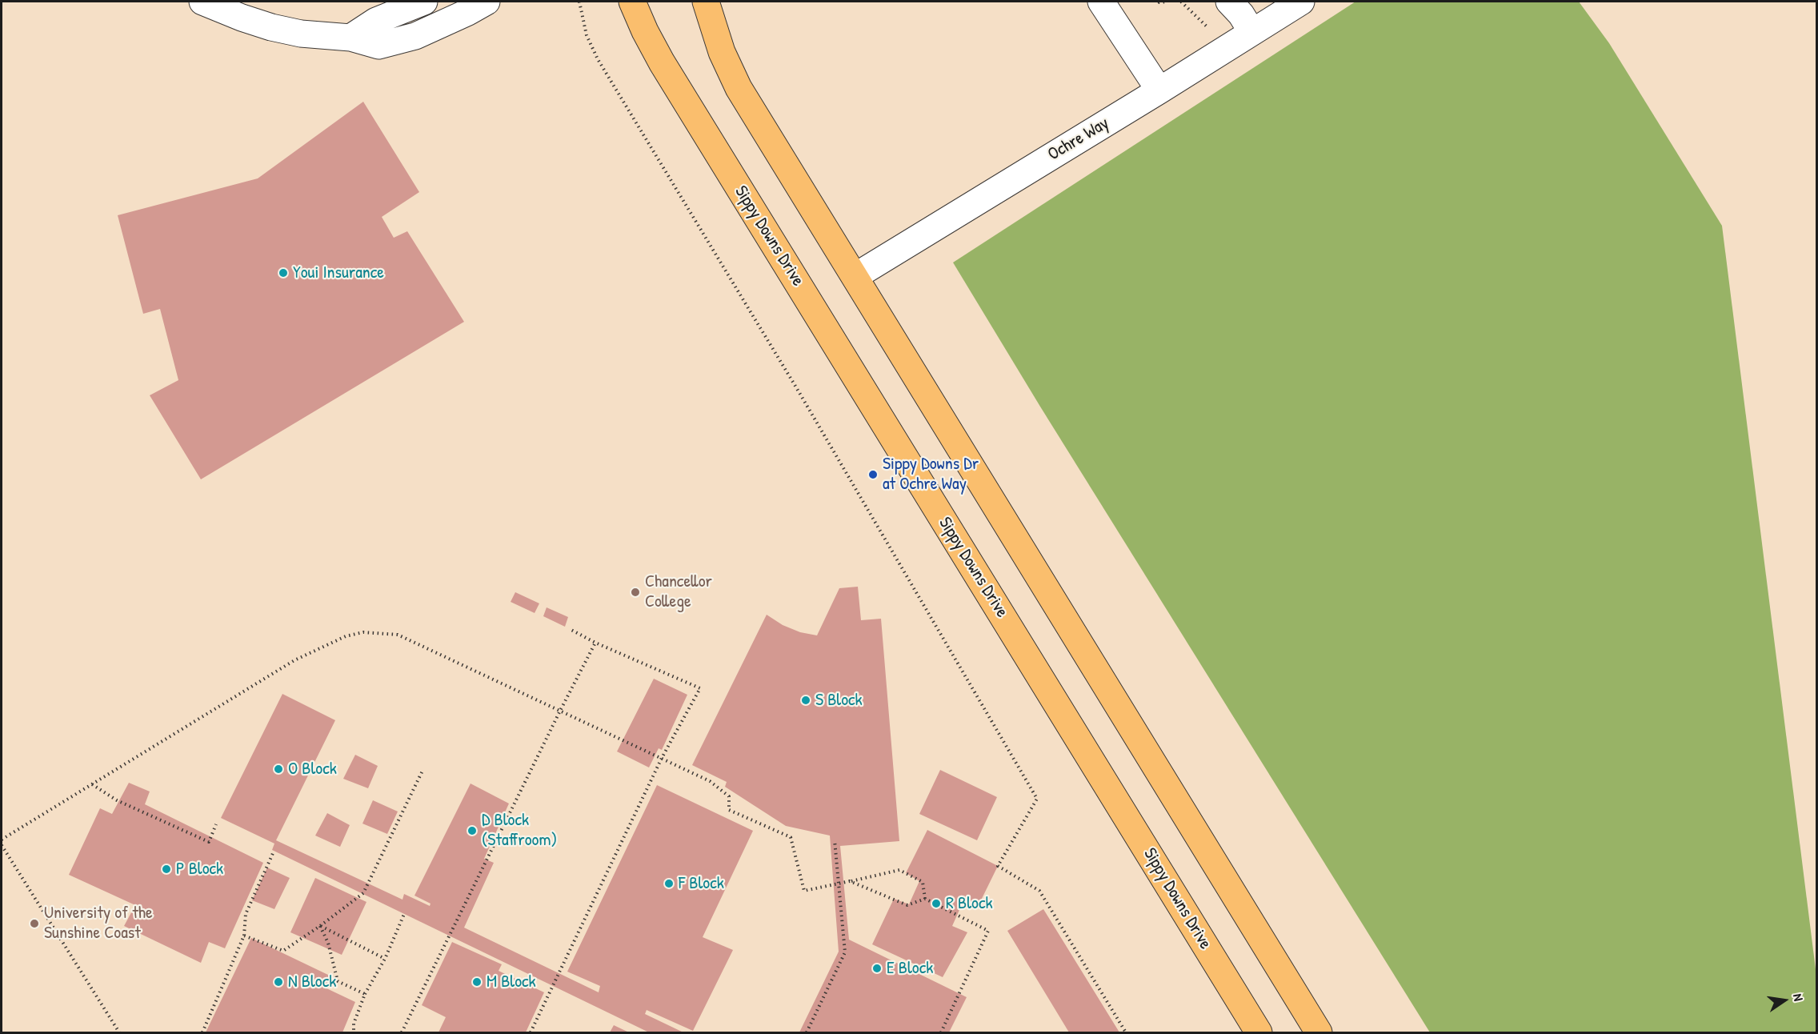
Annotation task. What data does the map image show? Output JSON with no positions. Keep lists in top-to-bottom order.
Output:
{
  "streets": {
    "main road": ["Sippy Downs Drive"],
    "street": ["Ochre Way"]
  },
  "places": [
    "Youi Insurance",
    "Sippy Downs Dr at Ochre Way",
    "Chancellor College",
    "S Block",
    "O Block",
    "D Block (Staffroom)",
    "P Block",
    "F Block",
    "R Block",
    "University of the Sunshine Coast",
    "E Block",
    "N Block",
    "M Block"
  ],
  "north": "right"
}
